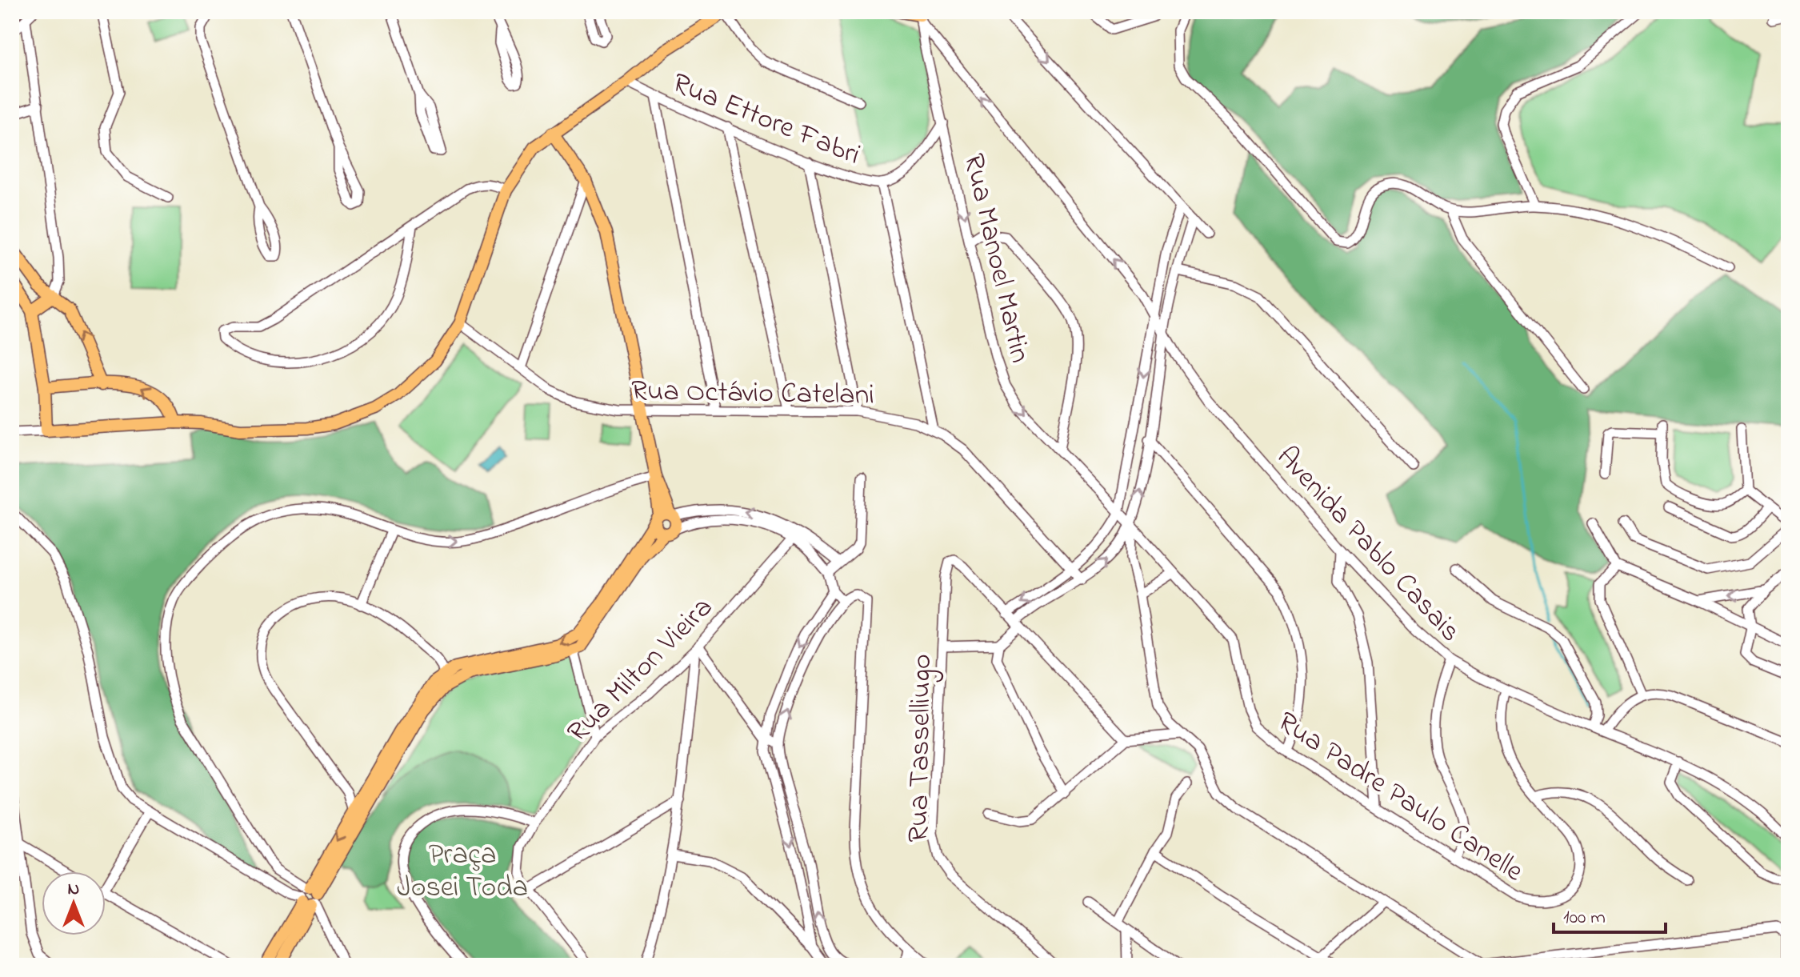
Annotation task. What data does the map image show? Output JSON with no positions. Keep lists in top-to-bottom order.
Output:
{
  "streets": {
    "street": [
      "Rua Ettore Fabri",
      "Rua Manoel Martin",
      "Rua Octávio Catelani",
      "Avenida Pablo Casais",
      "Rua Milton Vieira",
      "Rua Tasselliugo",
      "Rua Padre Paulo Canelle"
    ]
  },
  "crossings": [
    ["Rua Ettore Fabri", "Rua Manoel Martin"],
    ["Rua Manoel Martin", "Avenida Pablo Casais"],
    ["Rua Manoel Martin", "Rua Padre Paulo Canelle"],
    ["Avenida Pablo Casais", "Rua Padre Paulo Canelle"]
  ],
  "parks": ["Praça Josei Toda"],
  "scale_bar": "100 m",
  "north": "top"
}
